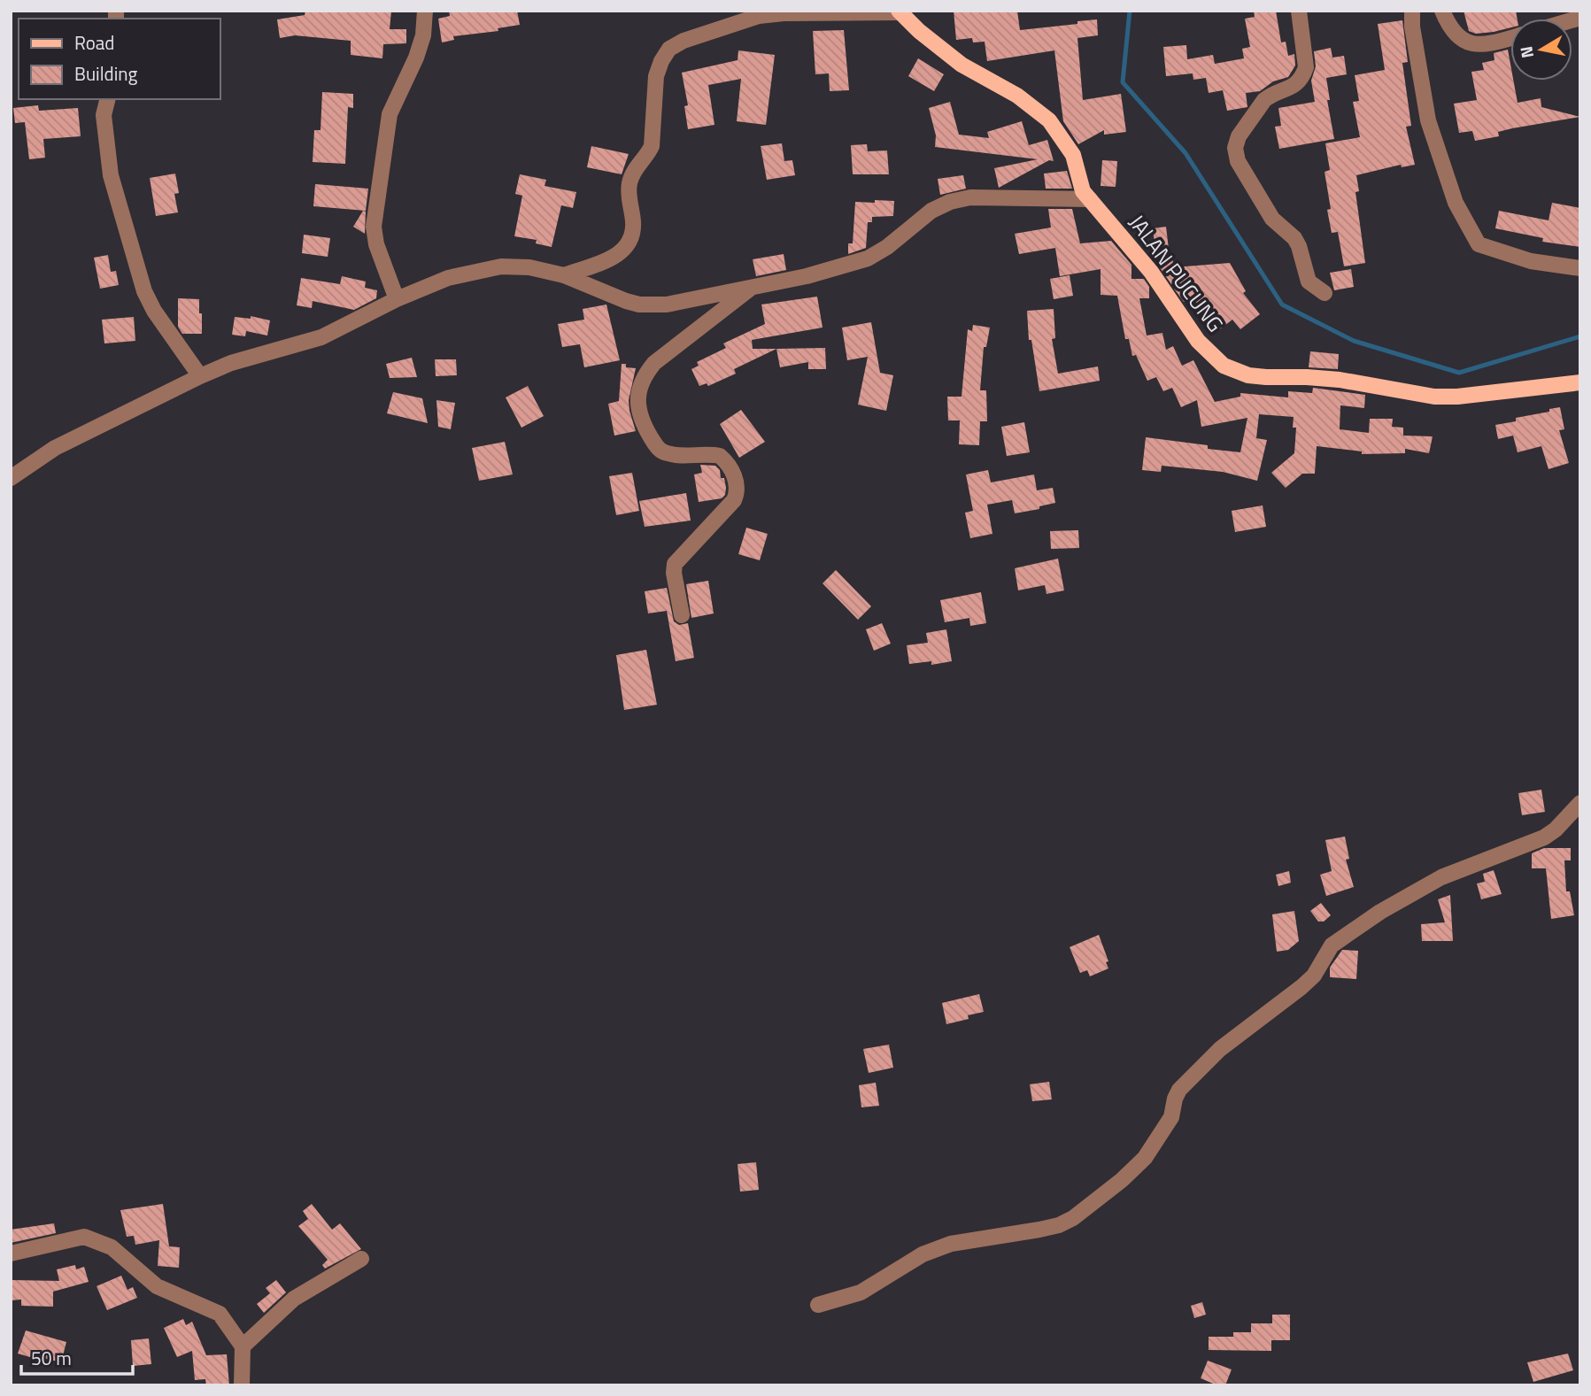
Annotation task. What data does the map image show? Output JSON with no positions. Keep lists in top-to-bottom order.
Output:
{
  "streets": {
    "main road": ["JALAN PUCUNG"]
  },
  "legend": ["Road", "Building"],
  "scale_bar": "50 m",
  "north": "left"
}
